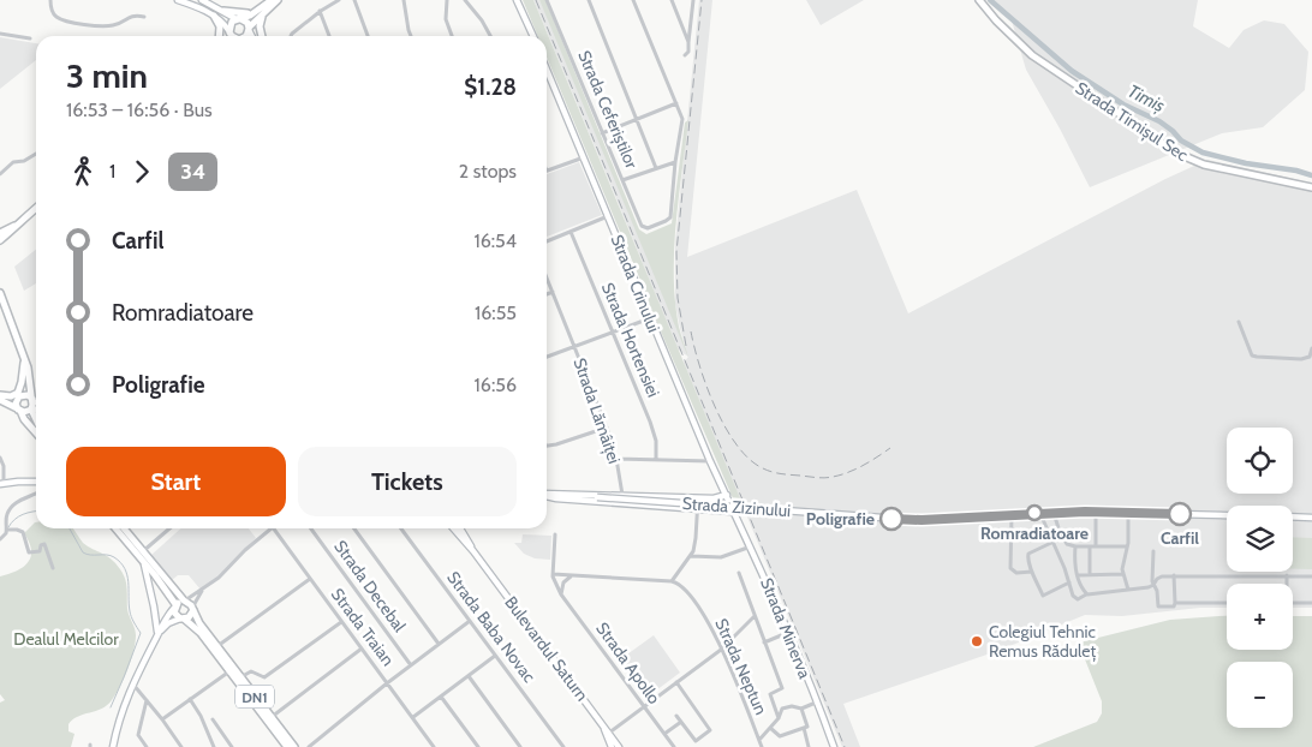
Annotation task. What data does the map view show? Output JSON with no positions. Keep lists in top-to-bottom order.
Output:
{
  "streets": {
    "main road": [
      "Strada Timișul Sec",
      "Strada Crinului",
      "Strada Zizinului",
      "Strada Minerva",
      "Bulevardul Saturn",
      "DN1"
    ],
    "street": [
      "Strada Ceferiștilor",
      "Strada Hortensiei",
      "Strada Lămâiței",
      "Strada Decebal",
      "Strada Traian",
      "Strada Baba Novac",
      "Strada Apollo",
      "Strada Neptun"
    ]
  },
  "crossings": [
    ["Strada Crinului", "Strada Zizinului"],
    ["Strada Crinului", "Strada Minerva"],
    ["Strada Zizinului", "Strada Minerva"],
    ["Strada Traian", "DN1"],
    ["Strada Minerva", "Strada Neptun"]
  ],
  "water": ["Timiș"],
  "parks": ["Dealul Melcilor"],
  "places": [
    "Romradiatoare",
    "Carfil",
    "Poligrafie",
    "Colegiul Tehnic Remus Răduleț"
  ],
  "lines": ["bus line 34"],
  "page": {
    "heading": ["3 min", "16:53 – 16:56 · Bus", "$1.28"],
    "legs": ["1", "34", "2 stops"],
    "list": [
      {
        "name": "Carfil",
        "value": "16:54"
      },
      {
        "name": "Romradiatoare",
        "value": "16:55"
      },
      {
        "name": "Poligrafie",
        "value": "16:56"
      }
    ],
    "map_buttons": ["+", "−"],
    "buttons": ["Start", "Tickets"]
  }
}
